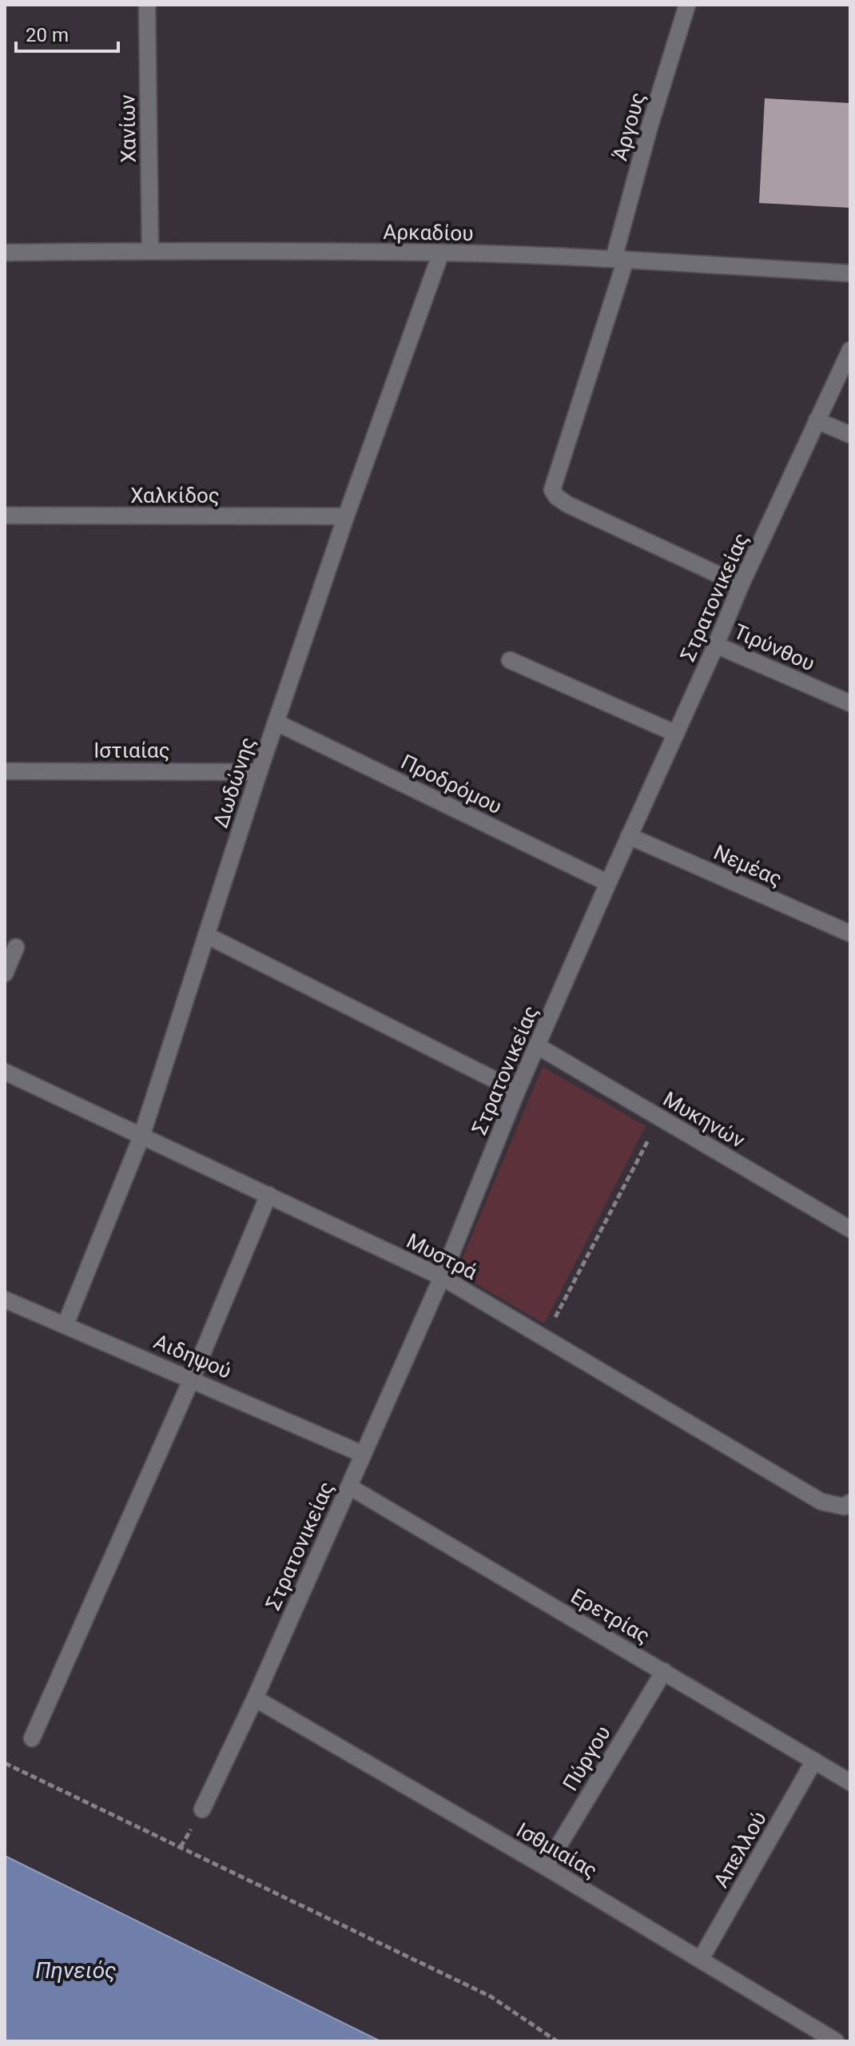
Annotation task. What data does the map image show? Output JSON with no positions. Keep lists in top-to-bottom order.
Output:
{
  "streets": {
    "street": [
      "Άργους",
      "Χανίων",
      "Αρκαδίου",
      "Χαλκίδος",
      "Στρατονικείας",
      "Τιρύνθου",
      "Ιστιαίας",
      "Δωδώνης",
      "Προδρόμου",
      "Νεμέας",
      "Μυκηνών",
      "Μυστρά",
      "Αιδηψού",
      "Ερετρίας",
      "Πύργου",
      "Απελλού",
      "Ισθμιαίας"
    ]
  },
  "crossings": [
    ["Άργους", "Αρκαδίου"],
    ["Άργους", "Στρατονικείας"],
    ["Χανίων", "Αρκαδίου"],
    ["Αρκαδίου", "Δωδώνης"],
    ["Χαλκίδος", "Δωδώνης"],
    ["Στρατονικείας", "Τιρύνθου"],
    ["Στρατονικείας", "Προδρόμου"],
    ["Στρατονικείας", "Νεμέας"],
    ["Στρατονικείας", "Μυκηνών"],
    ["Στρατονικείας", "Μυστρά"],
    ["Στρατονικείας", "Αιδηψού"],
    ["Στρατονικείας", "Ερετρίας"],
    ["Στρατονικείας", "Ισθμιαίας"],
    ["Ιστιαίας", "Δωδώνης"],
    ["Δωδώνης", "Προδρόμου"],
    ["Δωδώνης", "Μυστρά"],
    ["Δωδώνης", "Αιδηψού"],
    ["Ερετρίας", "Πύργου"],
    ["Ερετρίας", "Απελλού"],
    ["Πύργου", "Ισθμιαίας"],
    ["Απελλού", "Ισθμιαίας"]
  ],
  "water": ["Πηνειός"],
  "scale_bar": "20 m"
}
